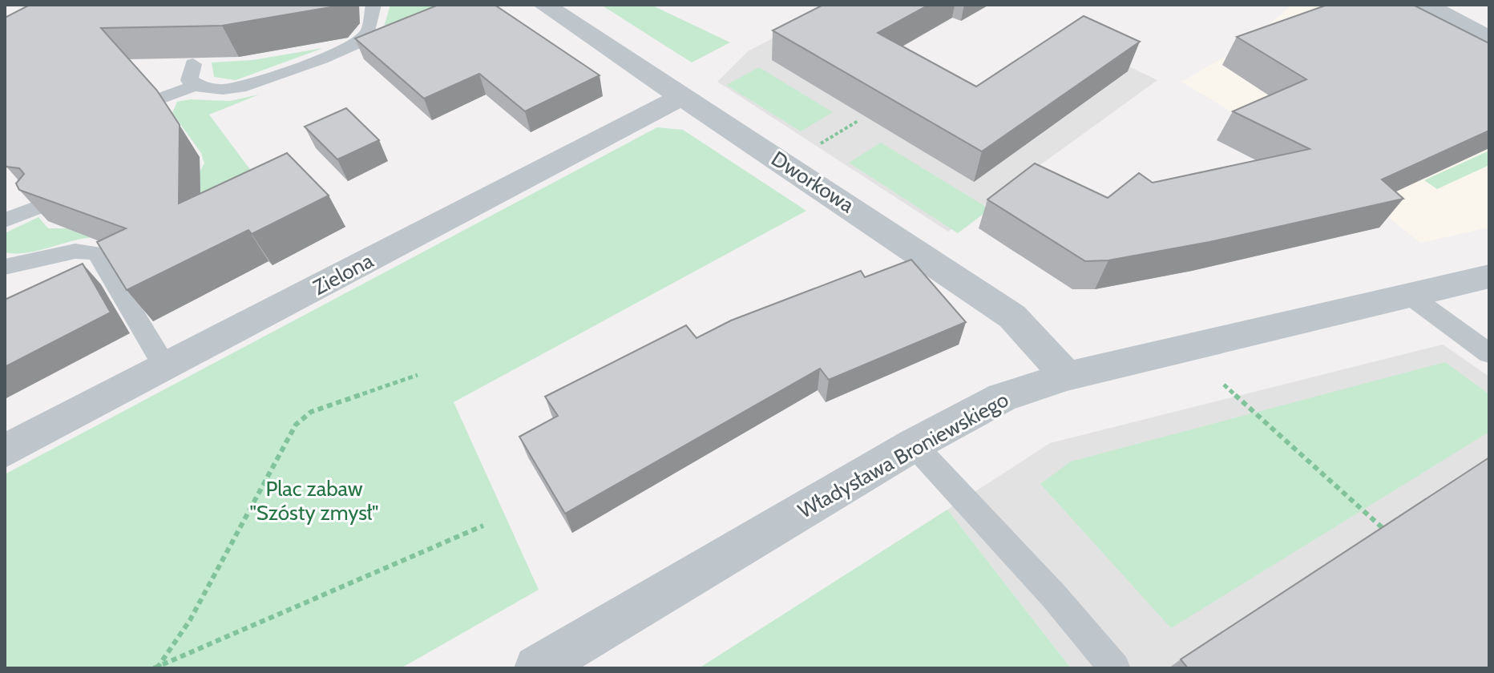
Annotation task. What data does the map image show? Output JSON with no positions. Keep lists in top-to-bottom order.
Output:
{
  "streets": {
    "street": ["Dworkowa", "Zielona", "Władysława Broniewskiego"]
  },
  "crossings": [
    ["Dworkowa", "Zielona"],
    ["Dworkowa", "Władysława Broniewskiego"]
  ],
  "parks": ["Plac zabaw \"Szósty zmysł\""]
}
